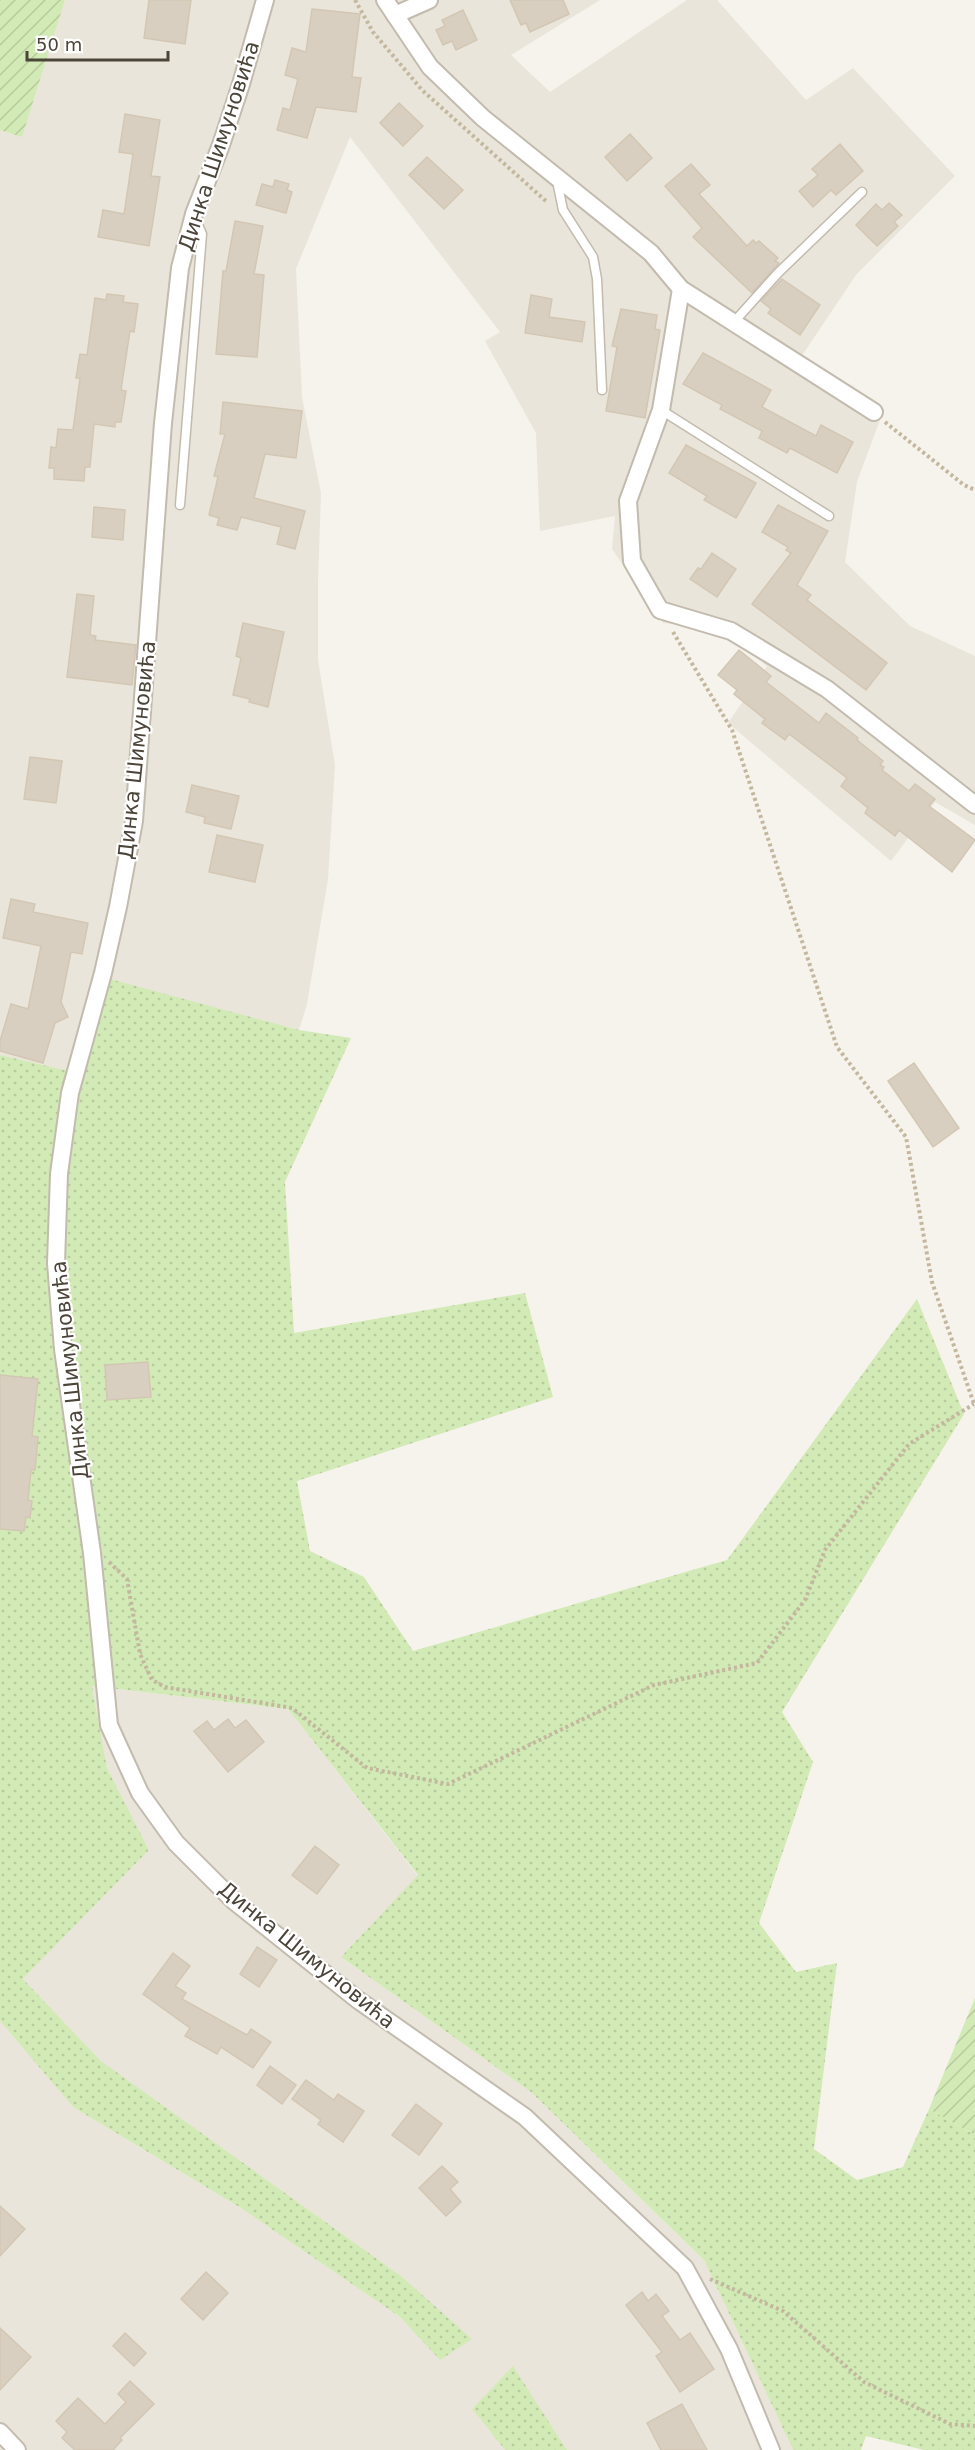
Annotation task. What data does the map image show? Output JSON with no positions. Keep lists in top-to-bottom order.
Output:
{
  "streets": {
    "street": ["Динка Шимуновића"]
  },
  "scale_bar": "50 m"
}
